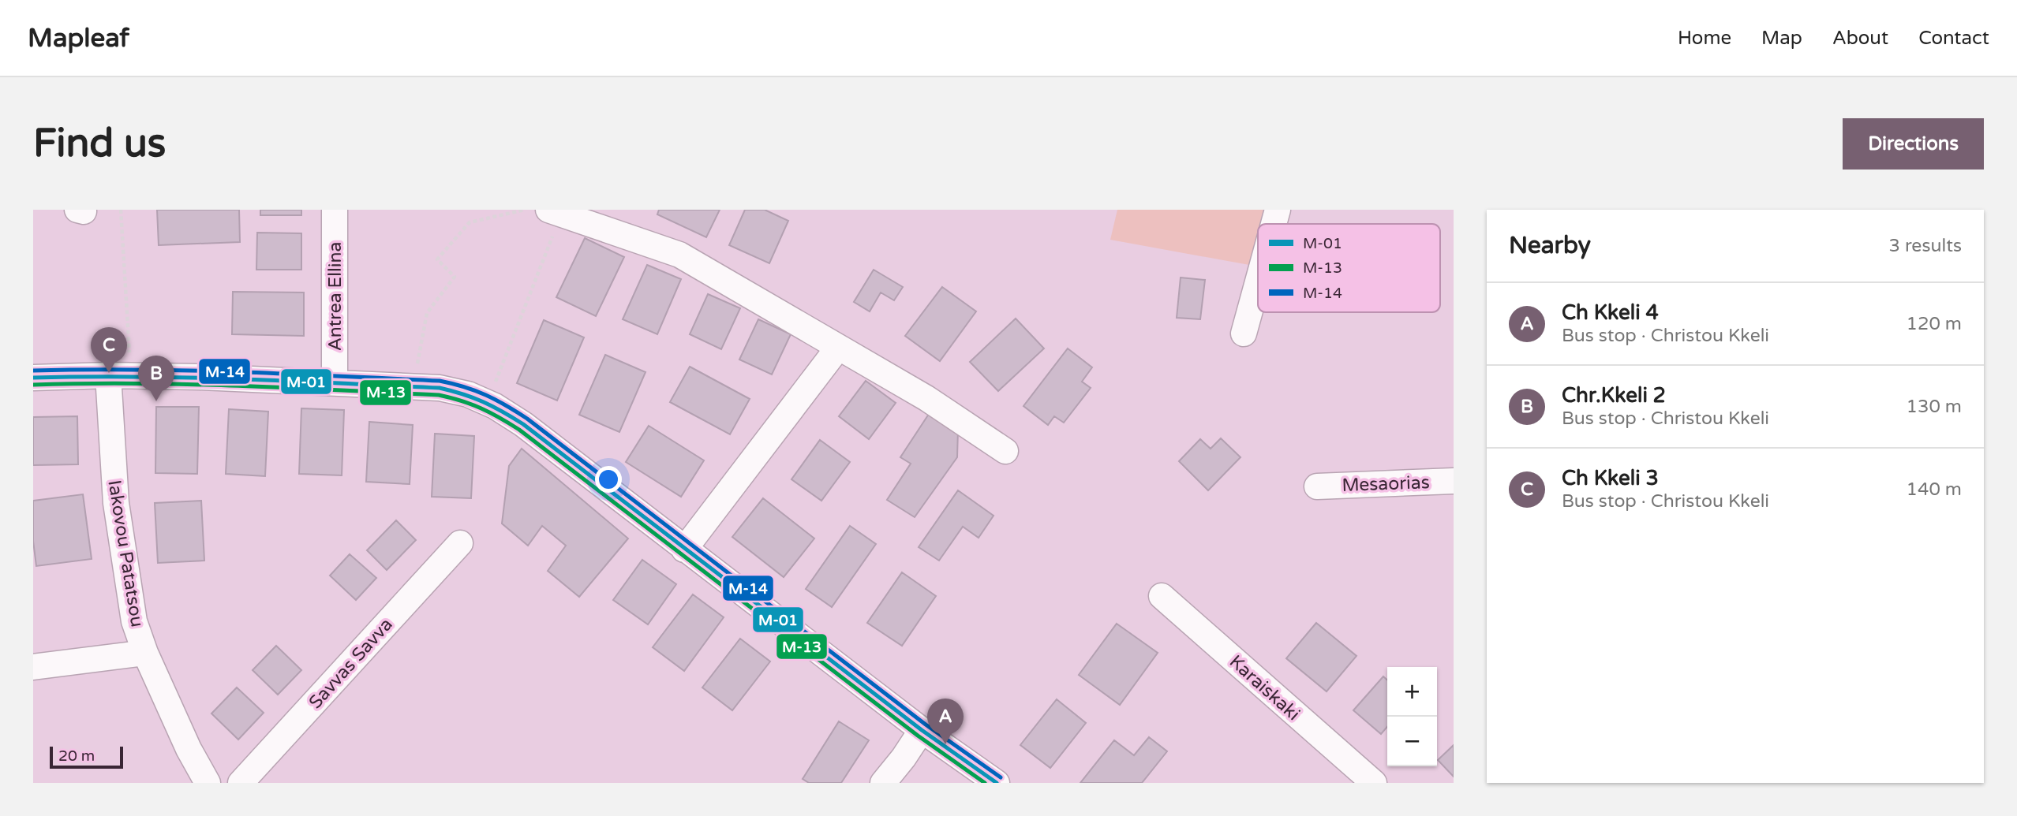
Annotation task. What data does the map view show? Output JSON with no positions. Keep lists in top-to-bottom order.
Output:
{
  "streets": {
    "street": [
      "Antrea Ellina",
      "Mesaorias",
      "Iakovou Patatsou",
      "Savvas Savva",
      "Karaiskaki"
    ]
  },
  "lines": ["transit line M-14", "transit line M-01", "transit line M-13"],
  "legend": ["M-01", "M-13", "M-14"],
  "scale_bar": "20 m",
  "page": {
    "header": "Mapleaf",
    "nav": [
      "Home",
      "Map",
      "About",
      "Contact"
    ],
    "buttons": "Directions",
    "title": "Find us",
    "heading": ["Nearby", "3 results"],
    "list": [
      {
        "mark": "A",
        "name": "Ch Kkeli 4",
        "note": "Bus stop · Christou Kkeli",
        "value": "120 m"
      },
      {
        "mark": "B",
        "name": "Chr.Kkeli 2",
        "note": "Bus stop · Christou Kkeli",
        "value": "130 m"
      },
      {
        "mark": "C",
        "name": "Ch Kkeli 3",
        "note": "Bus stop · Christou Kkeli",
        "value": "140 m"
      }
    ],
    "pins": ["C", "B", "A"],
    "map_buttons": ["+", "−"],
    "scale": "20 m"
  }
}
